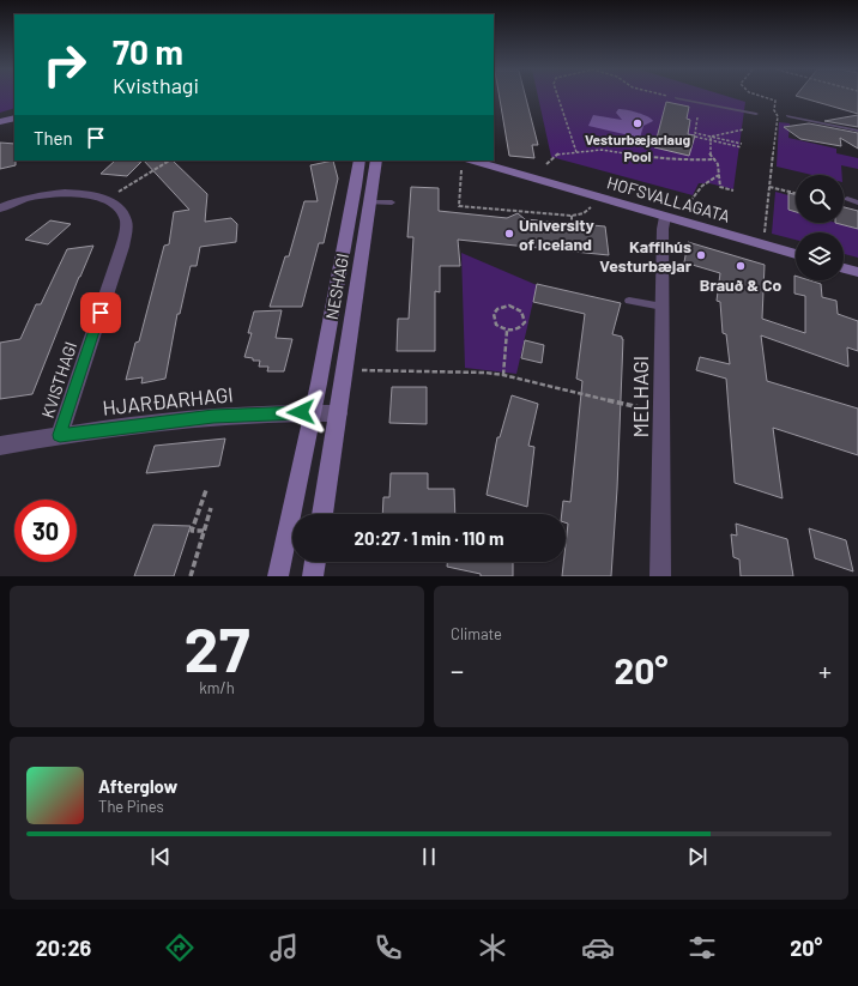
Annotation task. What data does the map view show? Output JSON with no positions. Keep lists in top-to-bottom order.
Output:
{
  "streets": {
    "street": [
      "HOFSVALLAGATA",
      "NESHAGI",
      "KVISTHAGI",
      "MELHAGI",
      "HJARÐARHAGI"
    ]
  },
  "crossings": [
    ["HOFSVALLAGATA", "MELHAGI"],
    ["NESHAGI", "HJARÐARHAGI"],
    ["KVISTHAGI", "HJARÐARHAGI"]
  ],
  "places": [
    "Vesturbæjarlaug Pool",
    "University of Iceland",
    "Kaffihús Vesturbæjar",
    "Brauð & Co"
  ],
  "page": {
    "turn": ["70 m", "Kvisthagi"],
    "then": "Then",
    "limit": "30",
    "trip": "20:27 · 1 min · 110 m",
    "tile": [
      ["27", "km/h"],
      "Climate"
    ],
    "heat": ["−", "20°", "+"],
    "song": ["Afterglow", "The Pines"],
    "tabs": ["20:26", "20°"]
  }
}
